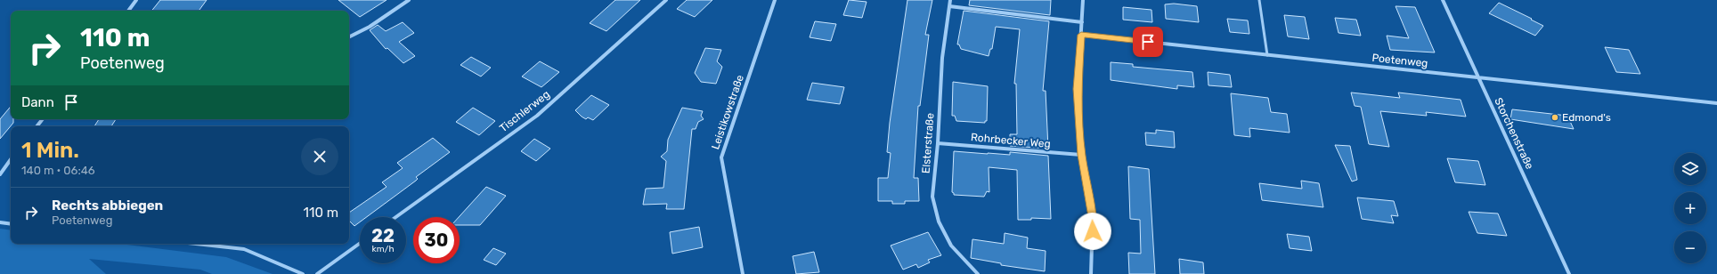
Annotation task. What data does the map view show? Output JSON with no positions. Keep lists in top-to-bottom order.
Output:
{
  "streets": {
    "street": [
      "Poetenweg",
      "Tischlerweg",
      "Leistikowstraße",
      "Storchenstraße",
      "Rohrbecker Weg",
      "Elsterstraße"
    ]
  },
  "crossings": [
    ["Poetenweg", "Storchenstraße"],
    ["Rohrbecker Weg", "Elsterstraße"]
  ],
  "places": ["Edmond's"],
  "page": {
    "turn": ["110 m", "Poetenweg"],
    "then": "Dann",
    "heading": ["1 Min.", "140 m · 06:46"],
    "map_buttons": ["+", "−"],
    "list": [
      {
        "name": "Rechts abbiegen",
        "note": "Poetenweg",
        "value": "110 m"
      }
    ],
    "speed": "22 km/h",
    "limit": "30"
  }
}
